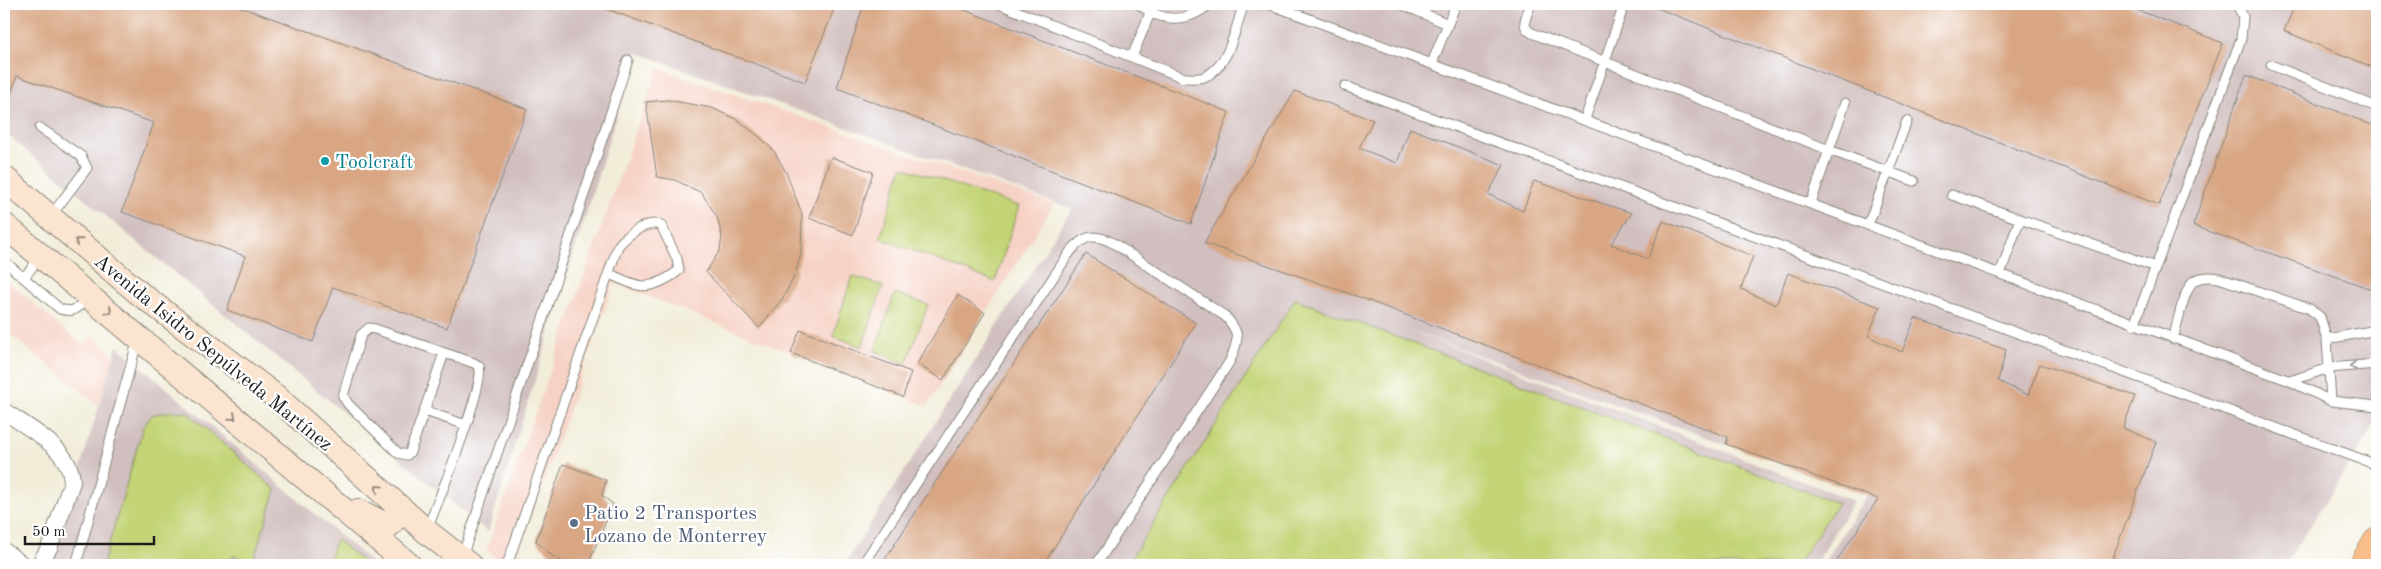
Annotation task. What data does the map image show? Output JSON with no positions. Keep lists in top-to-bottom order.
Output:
{
  "streets": {
    "main road": ["Avenida Isidro Sepúlveda Martínez"]
  },
  "places": ["Toolcraft", "Patio 2 Transportes Lozano de Monterrey"],
  "scale_bar": "50 m"
}
